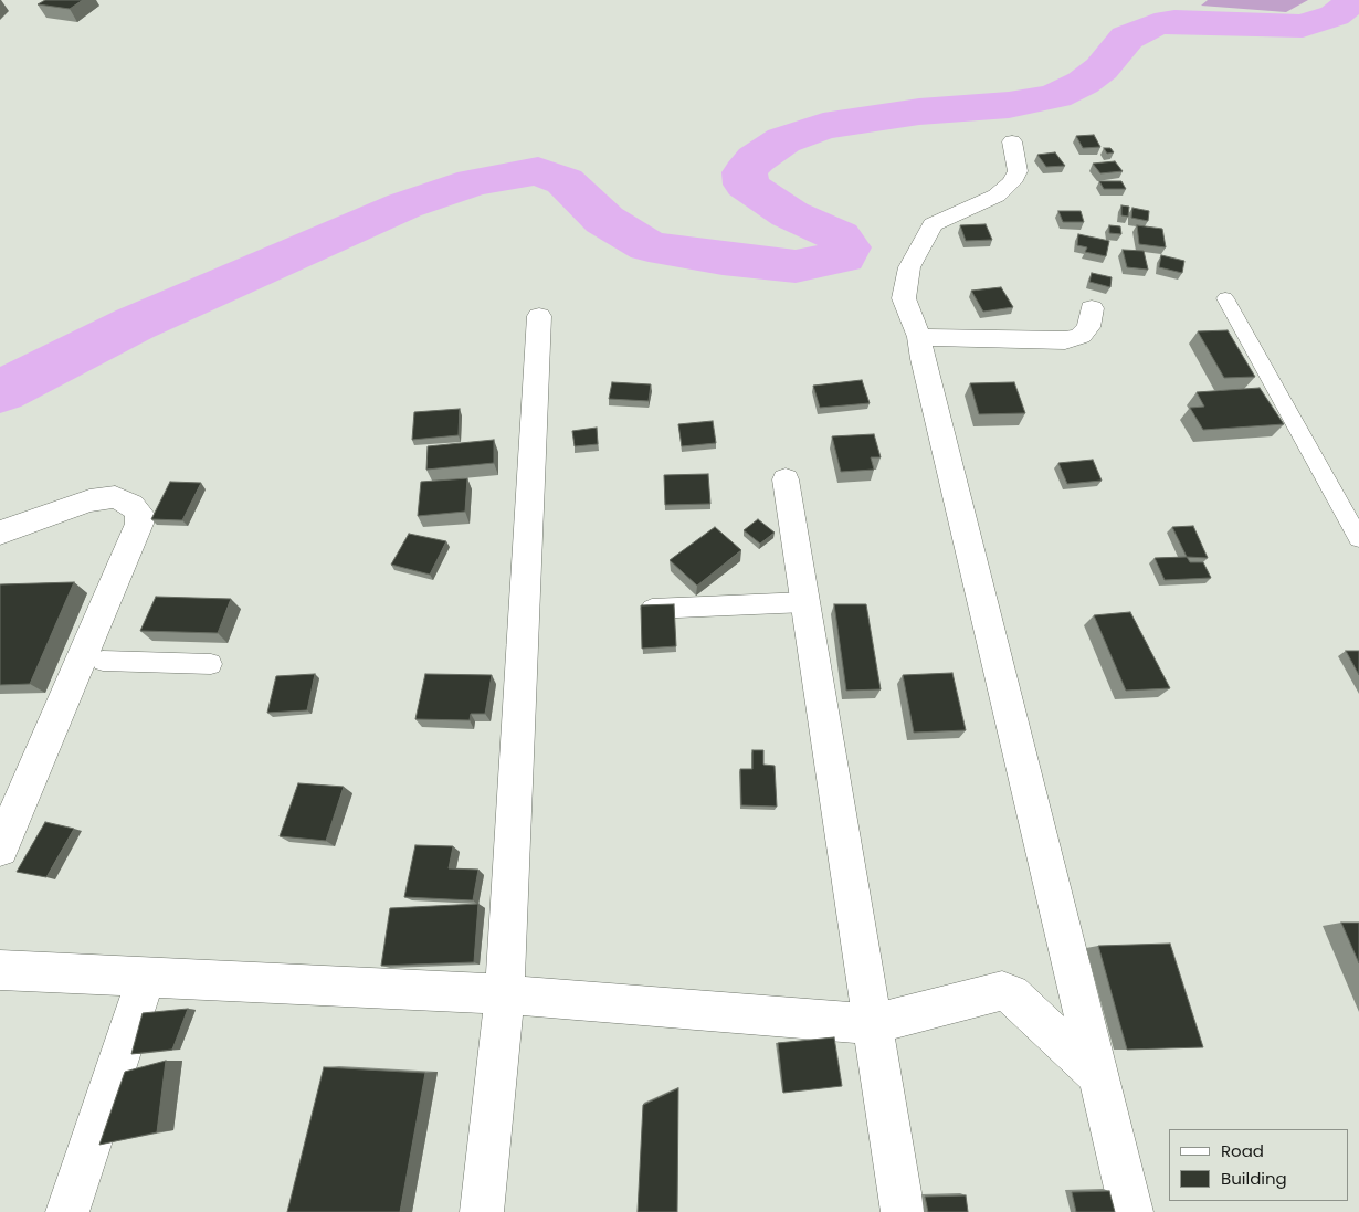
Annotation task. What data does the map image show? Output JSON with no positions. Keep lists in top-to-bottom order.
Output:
{
  "legend": ["Road", "Building"]
}
